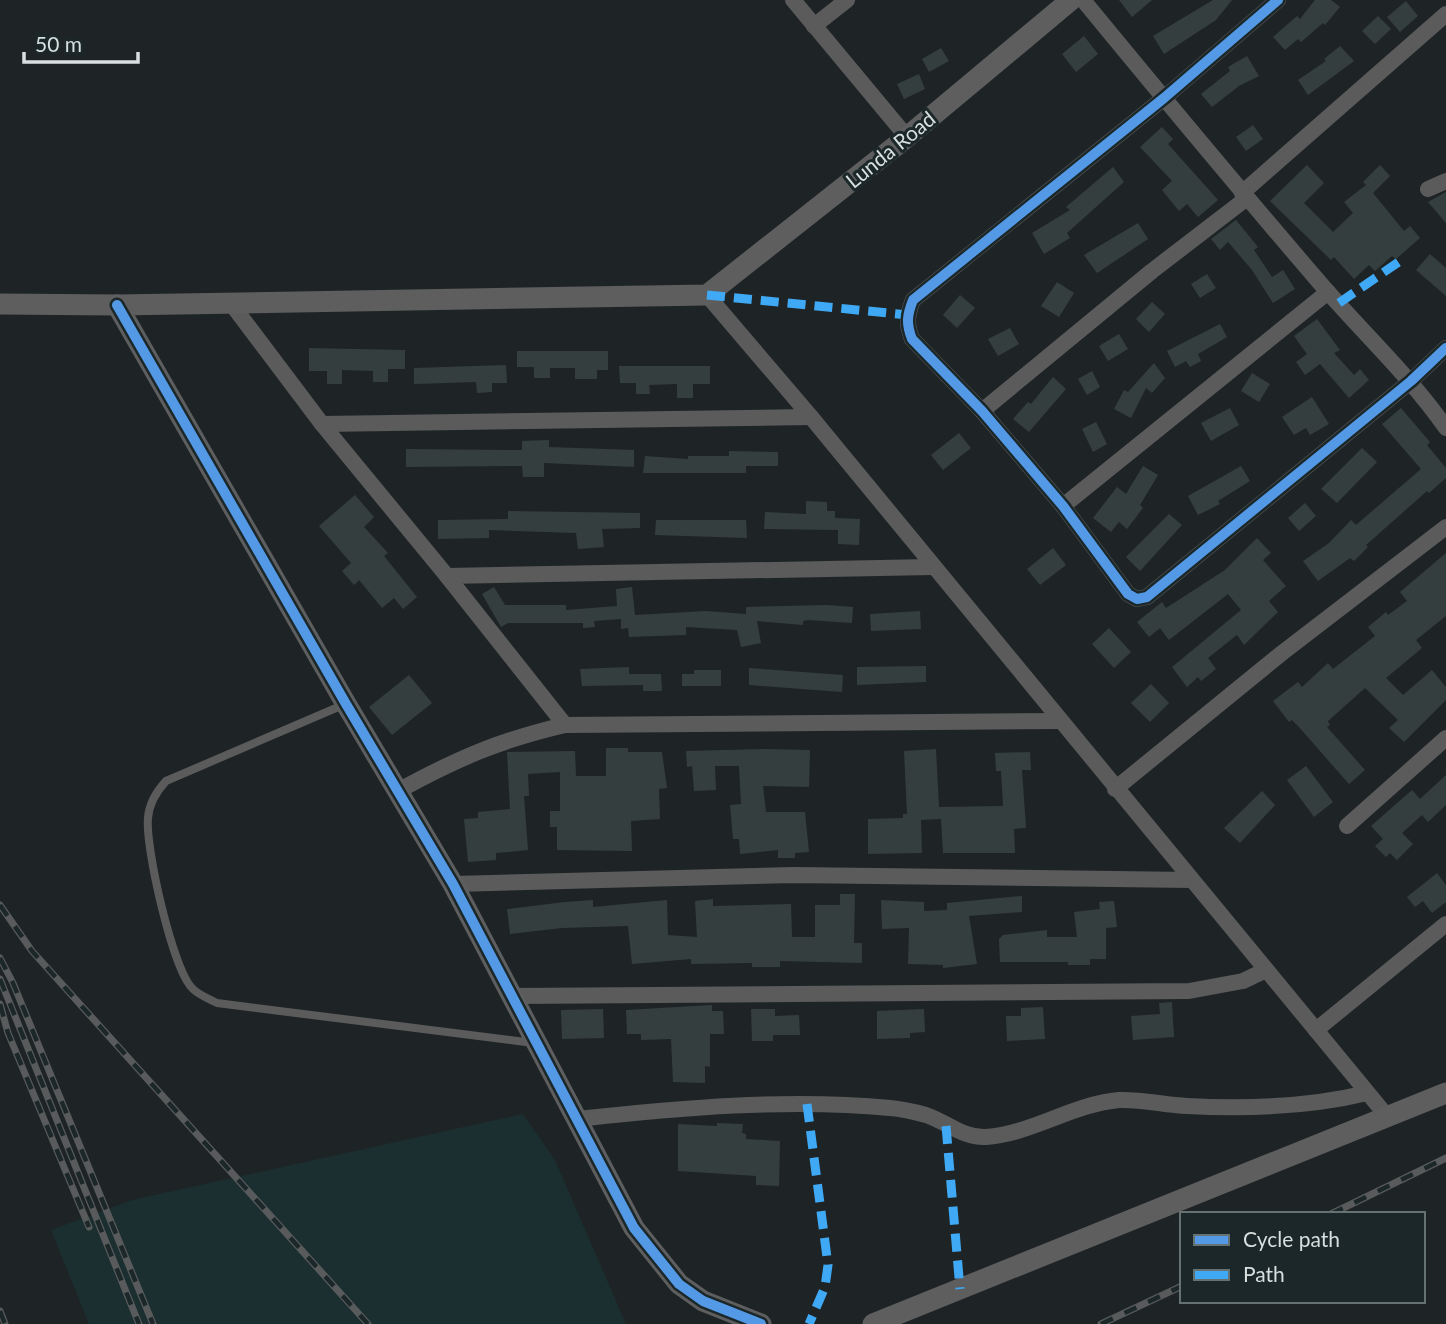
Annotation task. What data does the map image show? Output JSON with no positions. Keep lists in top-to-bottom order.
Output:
{
  "streets": {
    "street": ["Lunda Road"]
  },
  "legend": ["Cycle path", "Path"],
  "scale_bar": "50 m"
}
